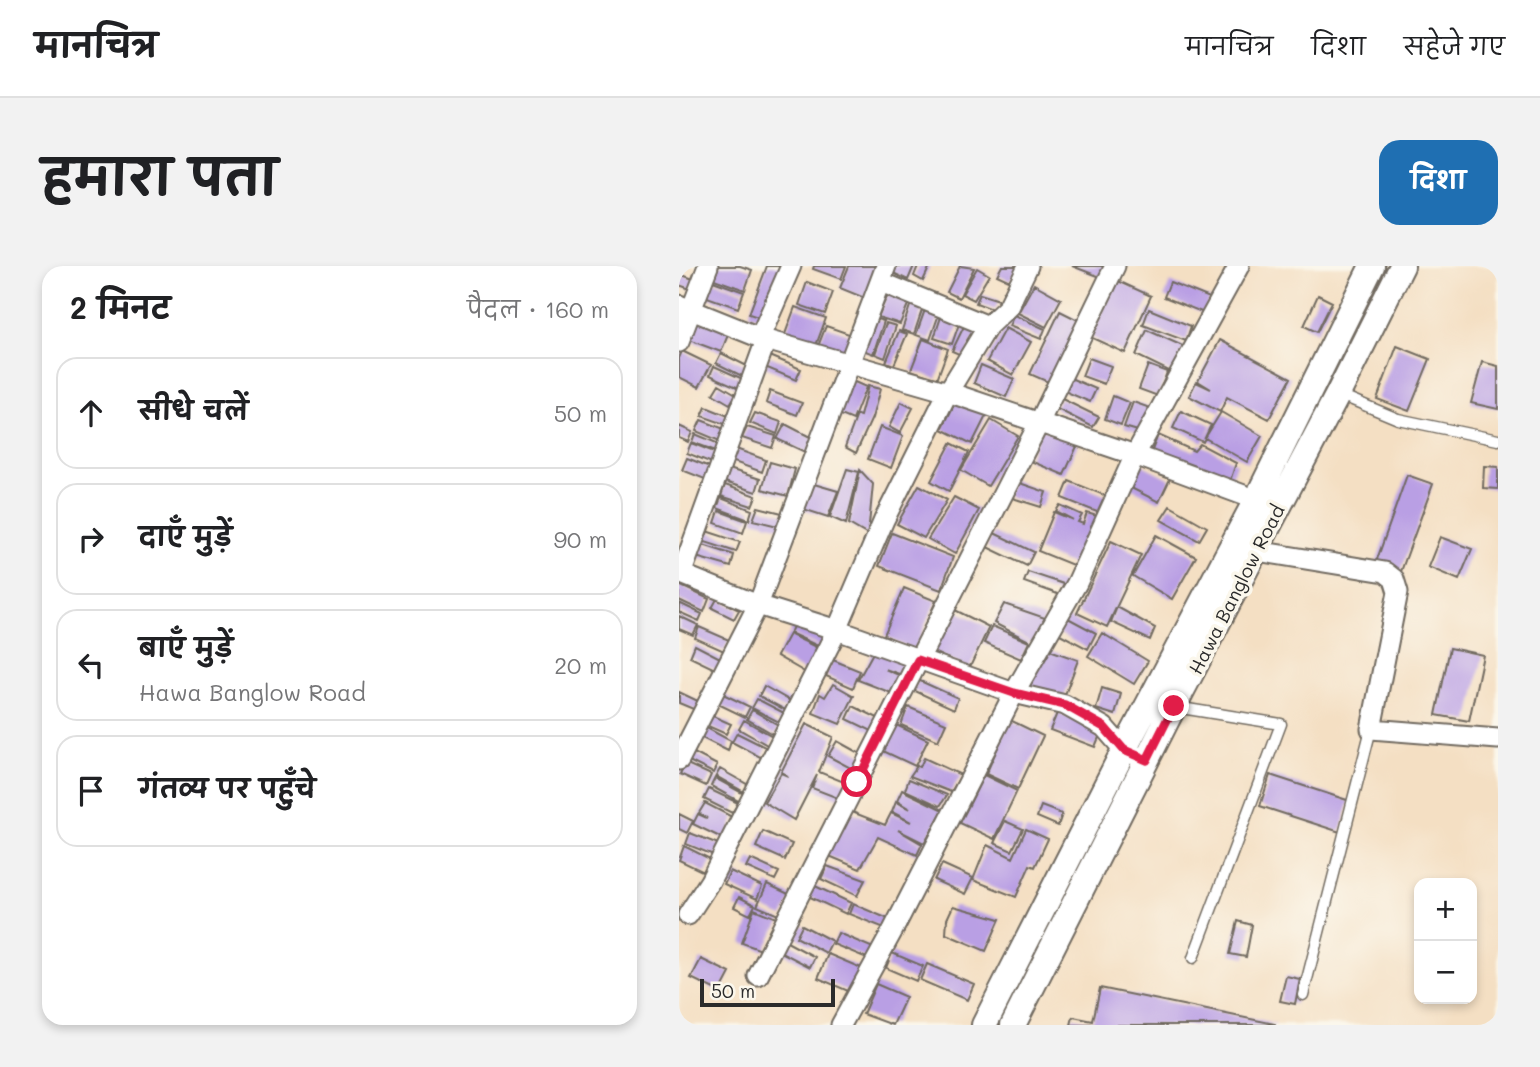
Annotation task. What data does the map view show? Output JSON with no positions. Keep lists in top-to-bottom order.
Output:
{
  "streets": {
    "street": ["Hawa Banglow Road"]
  },
  "scale_bar": "50 m",
  "page": {
    "header": "मानचित्र",
    "nav": ["मानचित्र", "दिशा", "सहेजे गए"],
    "title": "हमारा पता",
    "buttons": "दिशा",
    "heading": ["2 मिनट", "पैदल · 160 m"],
    "list": [
      ["सीधे चलें", "50 m"],
      ["दाएँ मुड़ें", "90 m"],
      ["बाएँ मुड़ें", "Hawa Banglow Road", "20 m"],
      "गंतव्य पर पहुँचे"
    ],
    "map_buttons": ["+", "−"],
    "scale": "50 m"
  }
}
